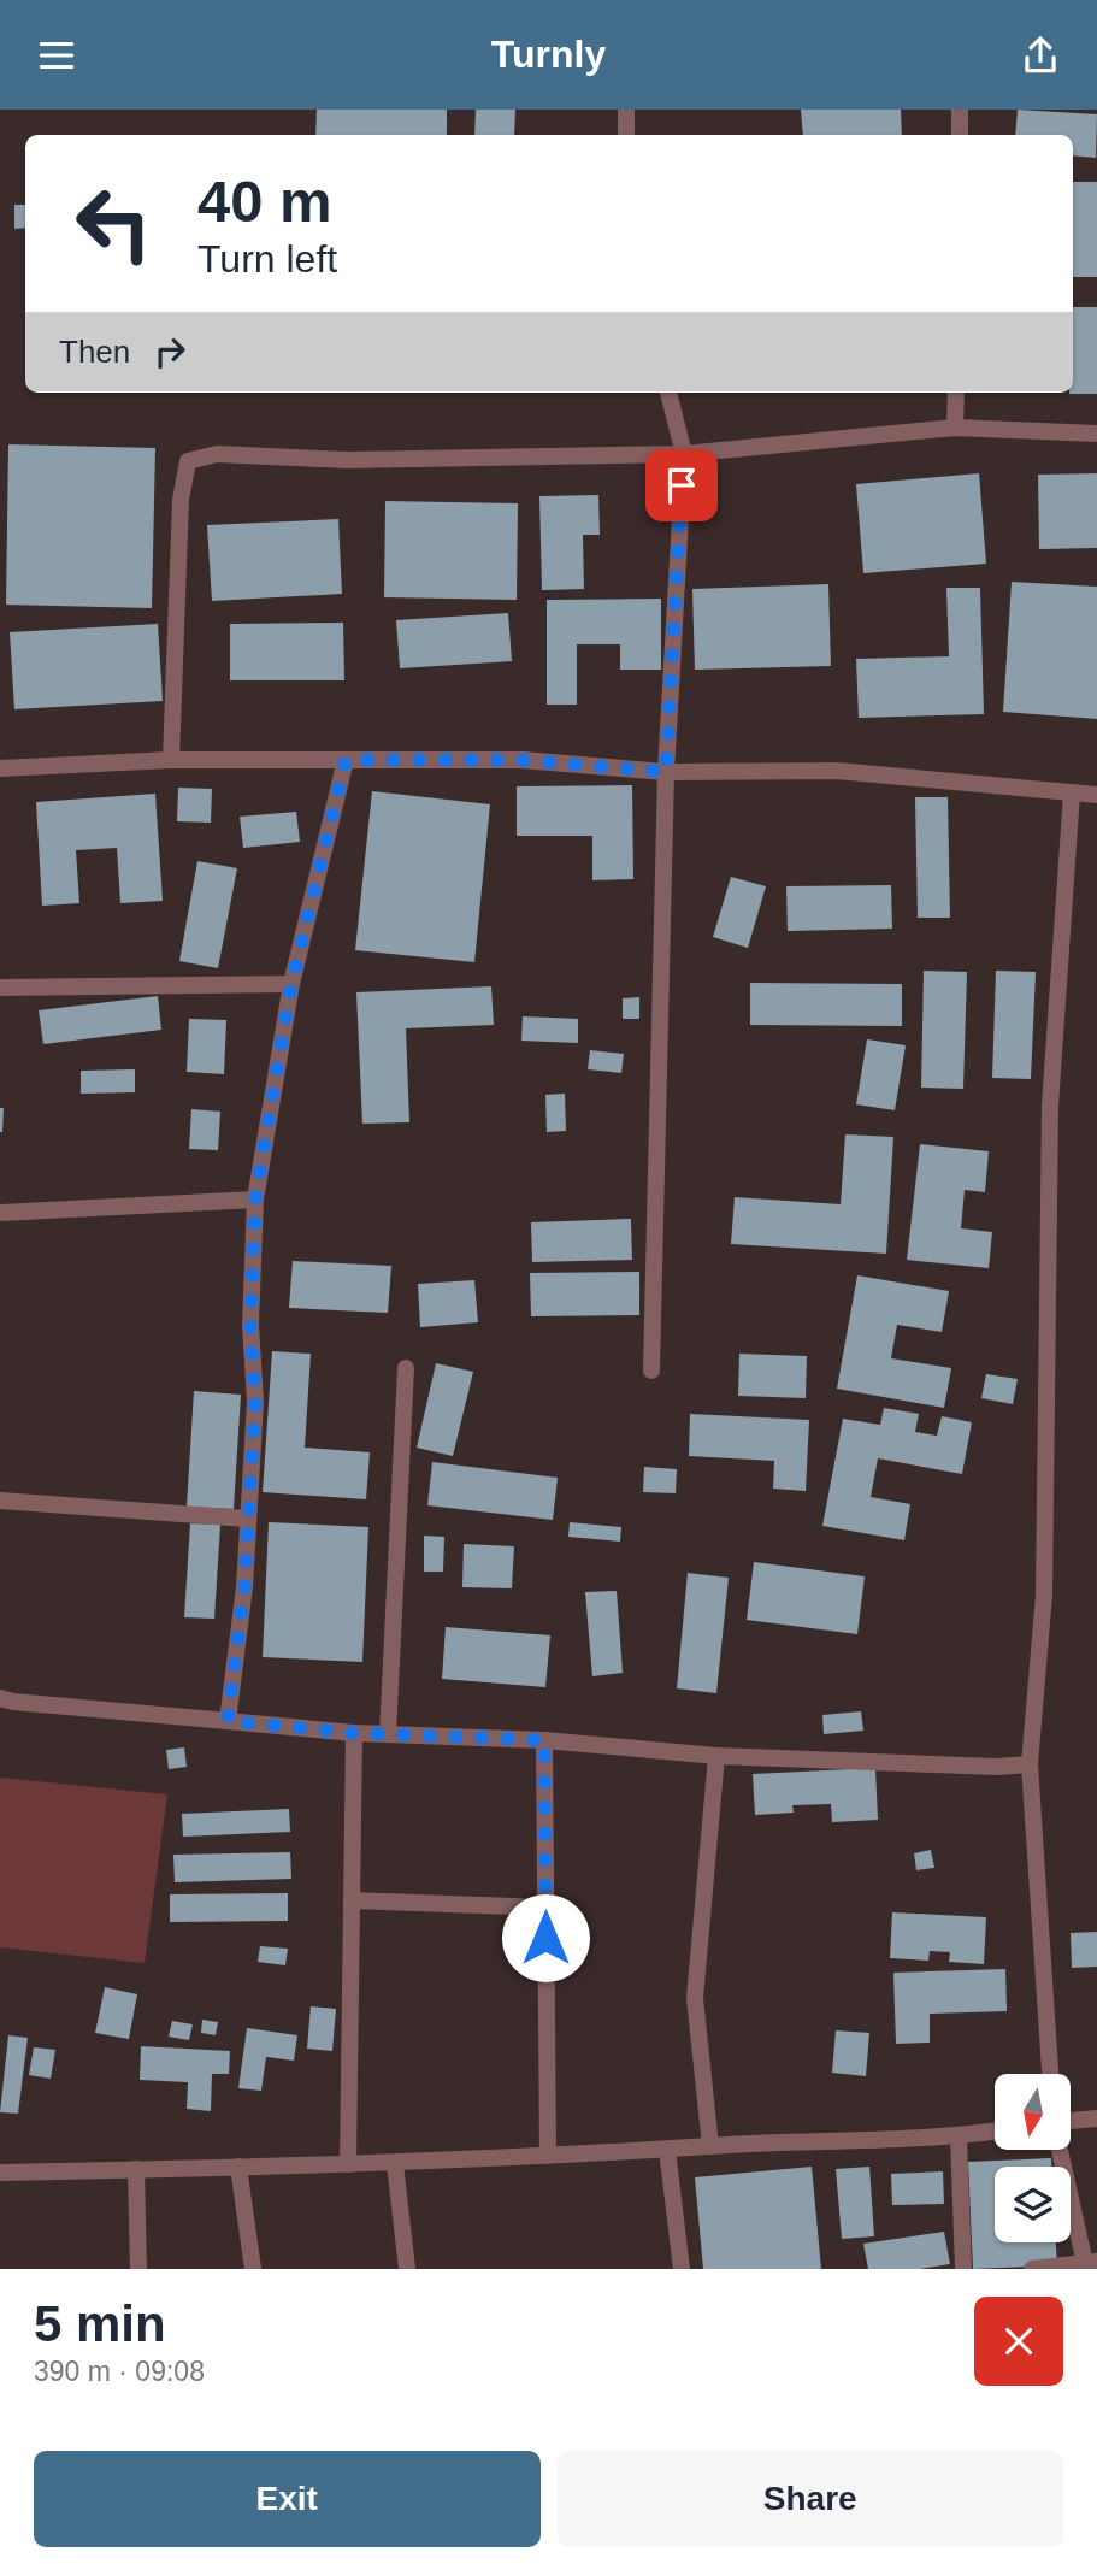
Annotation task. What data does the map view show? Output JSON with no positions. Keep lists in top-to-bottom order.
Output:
{
  "north": "bottom",
  "page": {
    "header": "Turnly",
    "turn": ["40 m", "Turn left"],
    "then": "Then",
    "heading": ["5 min", "390 m · 09:08"],
    "buttons": ["Exit", "Share"]
  }
}
